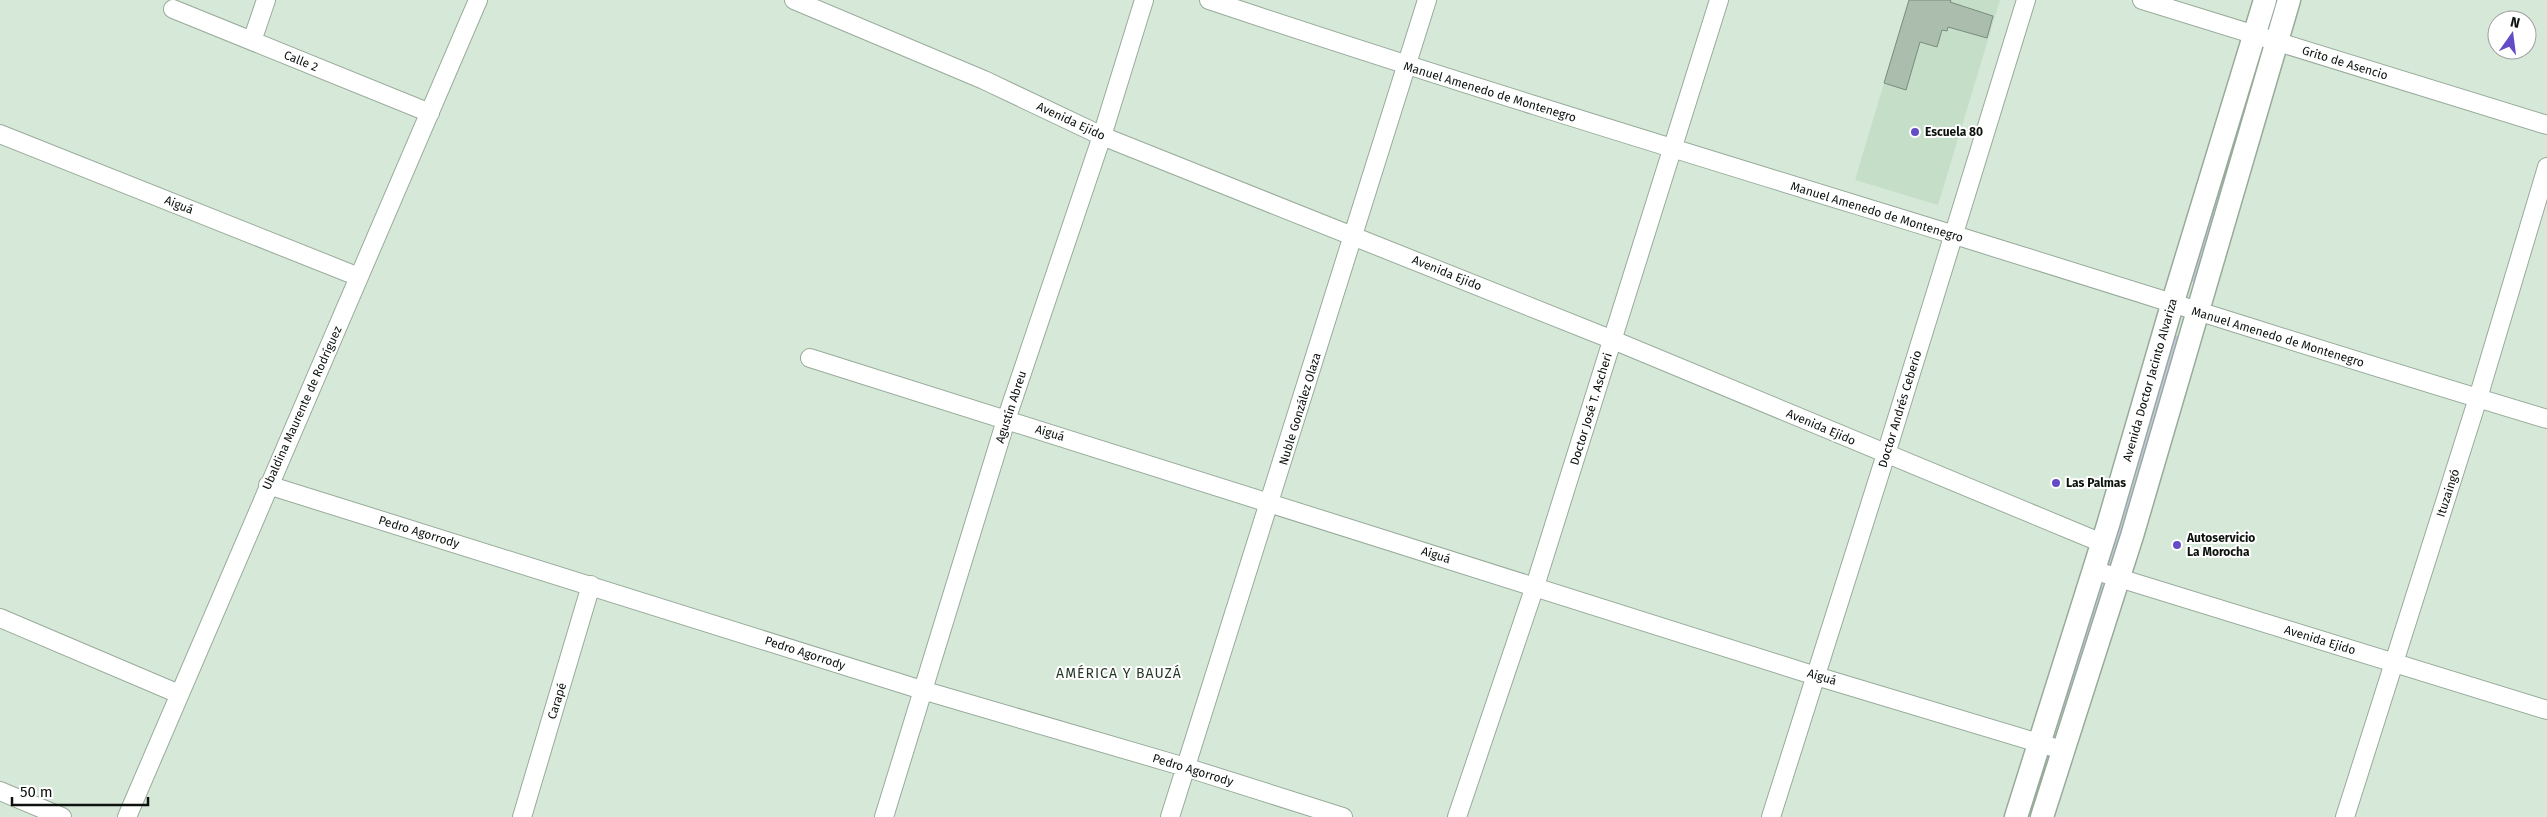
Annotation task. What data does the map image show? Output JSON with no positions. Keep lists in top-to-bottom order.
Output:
{
  "streets": {
    "main road": ["Avenida Doctor Jacinto Alvariza"],
    "street": [
      "Calle 2",
      "Grito de Asencio",
      "Manuel Amenedo de Montenegro",
      "Avenida Ejido",
      "Aiguá",
      "Agustín Abreu",
      "Ubaldina Maurente de Rodríguez",
      "Nuble González Olaza",
      "Doctor José T. Ascheri",
      "Doctor Andrés Ceberio",
      "Ituzaingó",
      "Pedro Agorrody",
      "Carapé"
    ]
  },
  "crossings": [
    ["Calle 2", "Ubaldina Maurente de Rodríguez"],
    ["Grito de Asencio", "Avenida Doctor Jacinto Alvariza"],
    ["Manuel Amenedo de Montenegro", "Avenida Doctor Jacinto Alvariza"],
    ["Manuel Amenedo de Montenegro", "Nuble González Olaza"],
    ["Manuel Amenedo de Montenegro", "Doctor José T. Ascheri"],
    ["Manuel Amenedo de Montenegro", "Doctor Andrés Ceberio"],
    ["Manuel Amenedo de Montenegro", "Ituzaingó"],
    ["Avenida Ejido", "Avenida Doctor Jacinto Alvariza"],
    ["Avenida Ejido", "Agustín Abreu"],
    ["Avenida Ejido", "Nuble González Olaza"],
    ["Avenida Ejido", "Doctor José T. Ascheri"],
    ["Avenida Ejido", "Doctor Andrés Ceberio"],
    ["Avenida Ejido", "Ituzaingó"],
    ["Aiguá", "Avenida Doctor Jacinto Alvariza"],
    ["Aiguá", "Agustín Abreu"],
    ["Aiguá", "Ubaldina Maurente de Rodríguez"],
    ["Aiguá", "Nuble González Olaza"],
    ["Aiguá", "Doctor José T. Ascheri"],
    ["Aiguá", "Doctor Andrés Ceberio"],
    ["Agustín Abreu", "Pedro Agorrody"],
    ["Ubaldina Maurente de Rodríguez", "Pedro Agorrody"],
    ["Nuble González Olaza", "Pedro Agorrody"],
    ["Pedro Agorrody", "Carapé"]
  ],
  "districts": ["AMÉRICA Y BAUZÁ"],
  "places": ["Escuela 80", "Las Palmas", "Autoservicio La Morocha"],
  "scale_bar": "50 m",
  "north": "top"
}
